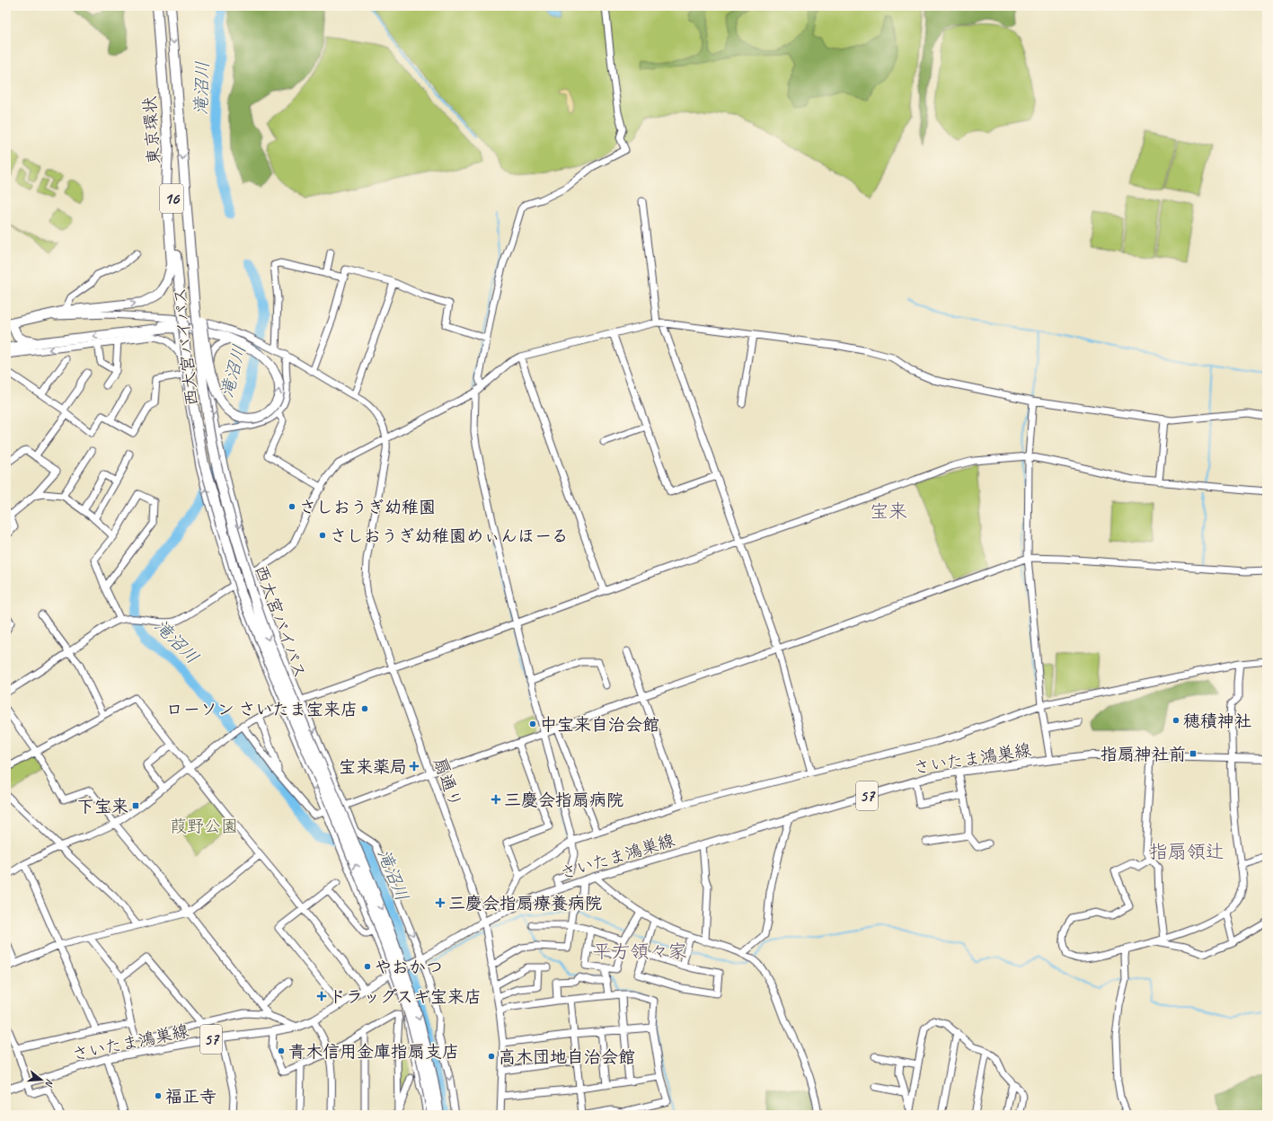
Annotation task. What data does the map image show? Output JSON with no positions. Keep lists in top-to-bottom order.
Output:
{
  "streets": {
    "highway": ["東京環状", "16", "西大宮バイパス"],
    "main road": ["さいたま鴻巣線", "57"],
    "street": ["扇通り"]
  },
  "crossings": [
    ["東京環状", "西大宮バイパス"],
    ["さいたま鴻巣線", "扇通り"]
  ],
  "districts": ["宝来", "指扇領辻", "平方領々家"],
  "water": ["滝沼川"],
  "parks": ["葭野公園"],
  "places": {
    "other": [
      "さしおうぎ幼稚園",
      "さしおうぎ幼稚園めぃんほーる",
      "ローソン さいたま宝来店",
      "穂積神社",
      "中宝来自治会館",
      "やおかつ",
      "青木信用金庫指扇支店",
      "高木団地自治会館",
      "福正寺"
    ],
    "transit": ["指扇神社前", "下宝来"],
    "health": [
      "宝来薬局",
      "三慶会指扇病院",
      "三慶会指扇療養病院",
      "ドラッグスギ宝来店"
    ]
  },
  "north": "right"
}
